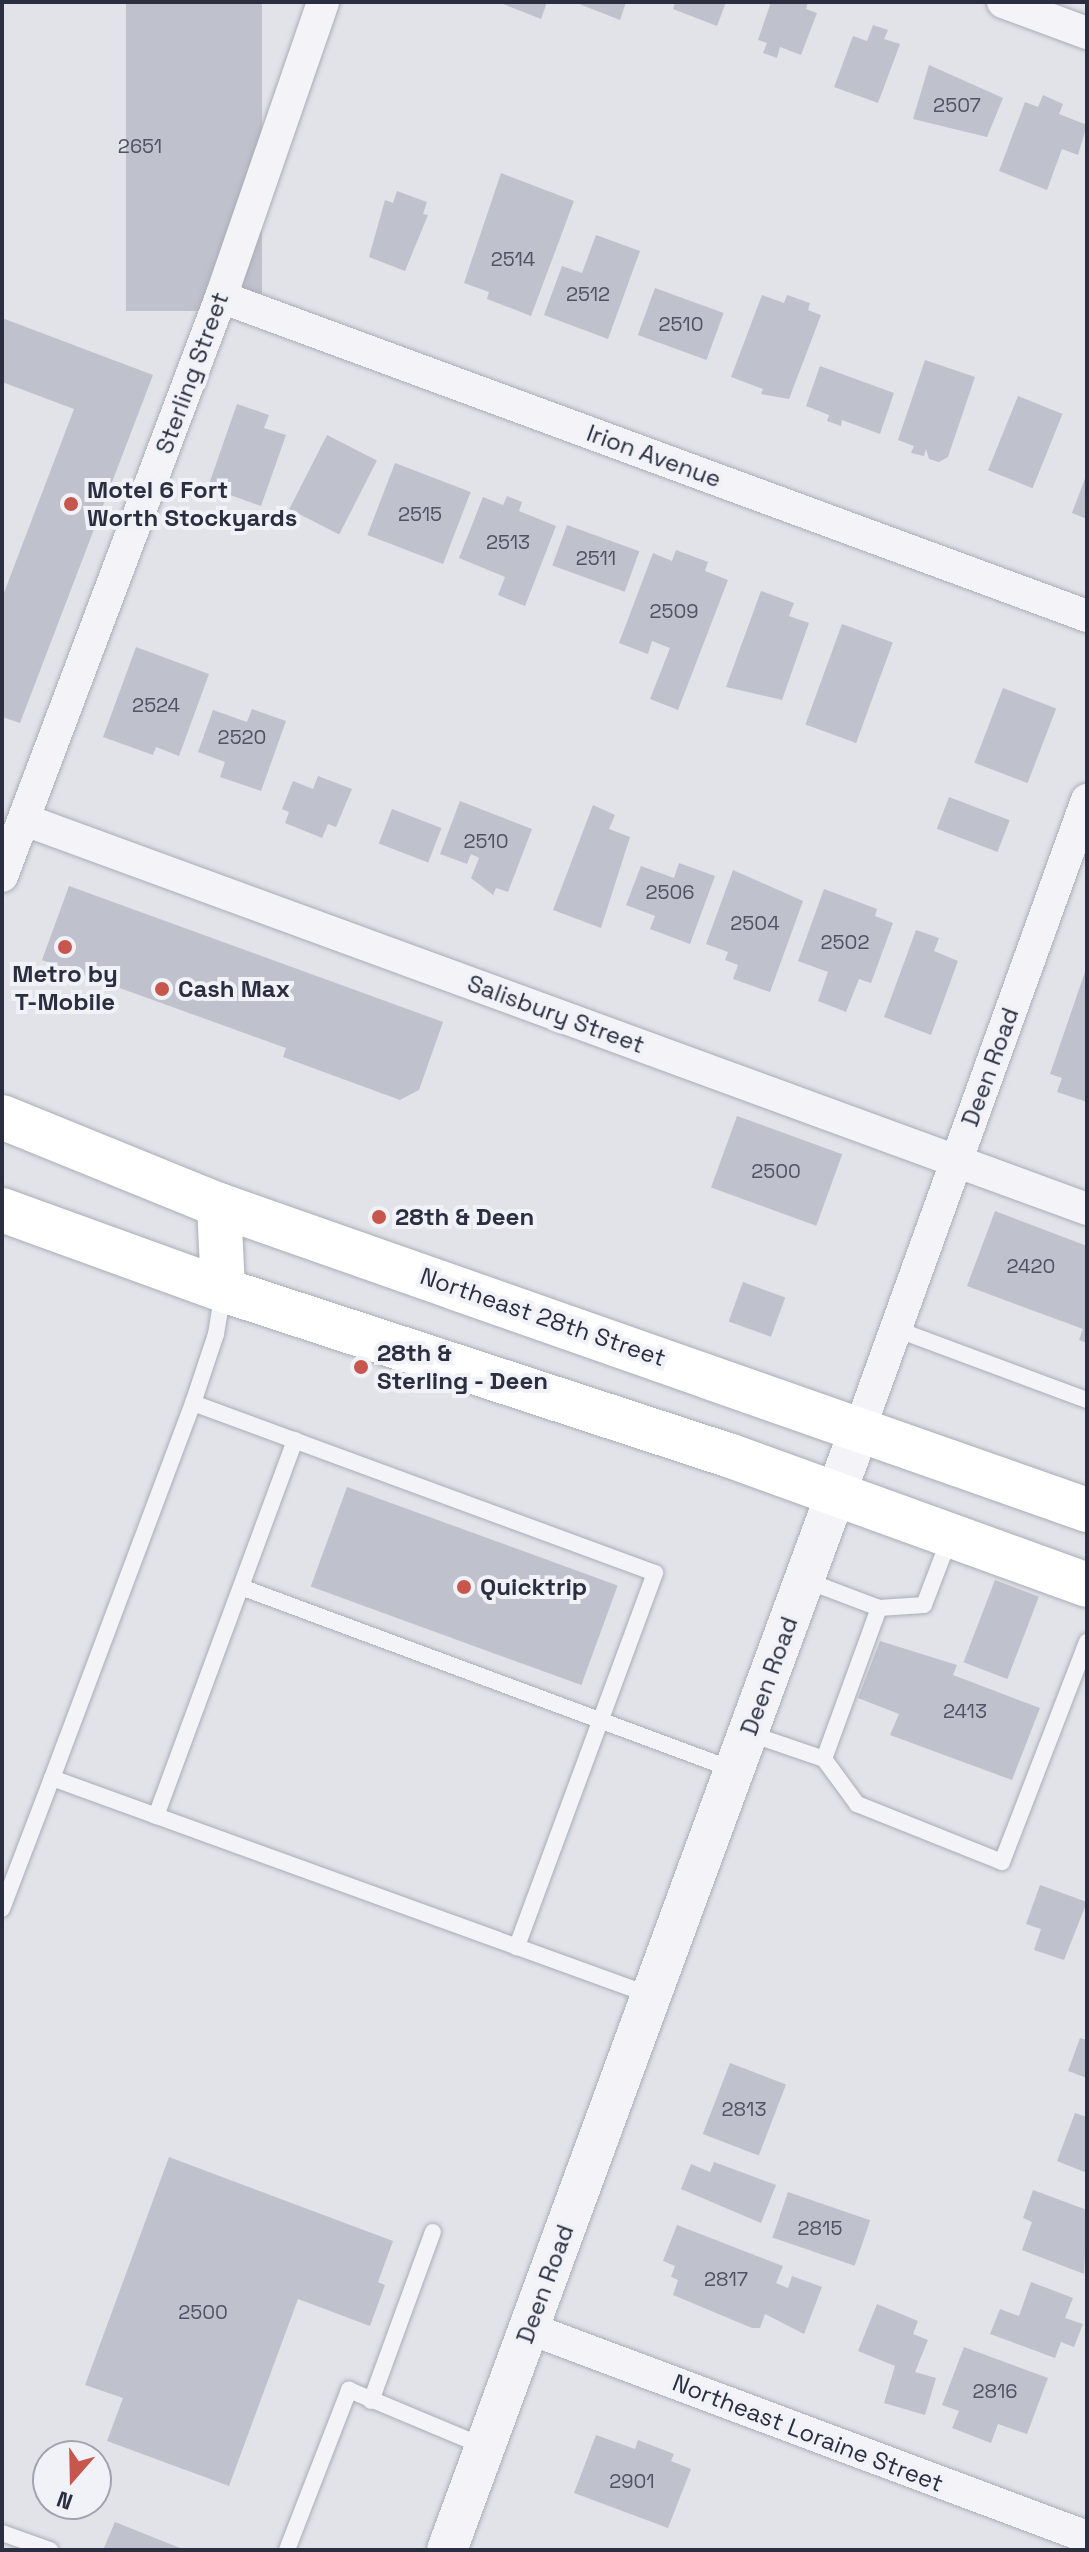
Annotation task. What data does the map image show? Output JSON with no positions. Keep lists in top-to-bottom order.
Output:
{
  "streets": {
    "main road": ["Northeast 28th Street"],
    "street": [
      "Sterling Street",
      "Irion Avenue",
      "Salisbury Street",
      "Deen Road",
      "Northeast Loraine Street"
    ]
  },
  "crossings": [
    ["Sterling Street", "Irion Avenue"],
    ["Sterling Street", "Salisbury Street"],
    ["Salisbury Street", "Deen Road"],
    ["Deen Road", "Northeast 28th Street"],
    ["Deen Road", "Northeast Loraine Street"]
  ],
  "places": [
    "Motel 6 Fort Worth Stockyards",
    "Metro by T-Mobile",
    "Cash Max",
    "28th & Deen",
    "28th & Sterling - Deen",
    "Quicktrip"
  ],
  "house_numbers": [
    "2507",
    "2651",
    "2514",
    "2512",
    "2510",
    "2515",
    "2513",
    "2511",
    "2509",
    "2524",
    "2520",
    "2510",
    "2506",
    "2504",
    "2502",
    "2500",
    "2420",
    "2413",
    "2813",
    "2815",
    "2817",
    "2500",
    "2816",
    "2901"
  ],
  "north": "bottom"
}
